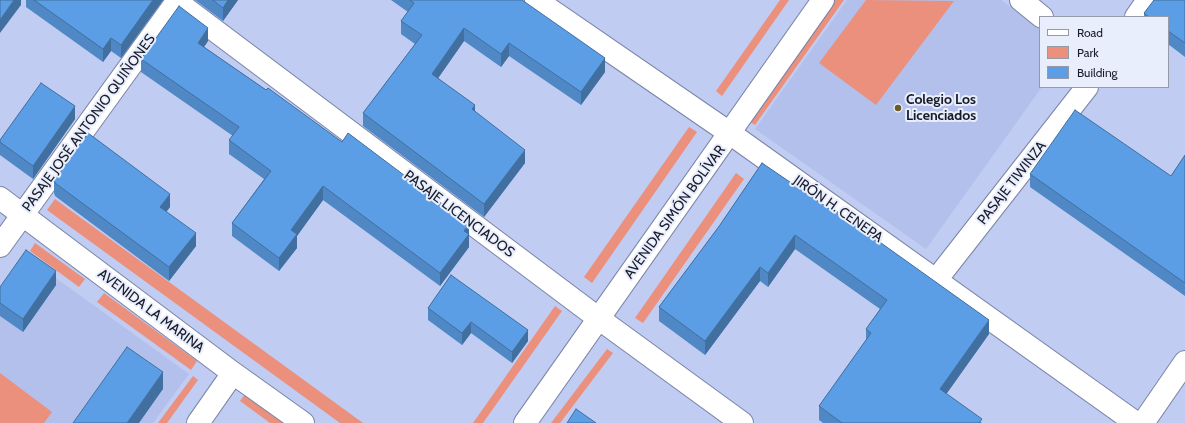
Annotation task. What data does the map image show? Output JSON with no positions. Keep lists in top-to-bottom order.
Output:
{
  "streets": {
    "street": [
      "PASAJE JOSÉ ANTONIO QUIÑONES",
      "PASAJE TIWINZA",
      "JIRÓN H. CENEPA",
      "AVENIDA SIMÓN BOLÍVAR",
      "PASAJE LICENCIADOS",
      "AVENIDA LA MARINA"
    ]
  },
  "crossings": [
    ["PASAJE JOSÉ ANTONIO QUIÑONES", "PASAJE LICENCIADOS"],
    ["PASAJE JOSÉ ANTONIO QUIÑONES", "AVENIDA LA MARINA"],
    ["PASAJE TIWINZA", "JIRÓN H. CENEPA"],
    ["JIRÓN H. CENEPA", "AVENIDA SIMÓN BOLÍVAR"],
    ["AVENIDA SIMÓN BOLÍVAR", "PASAJE LICENCIADOS"]
  ],
  "places": ["Colegio Los Licenciados"],
  "legend": ["Road", "Park", "Building"]
}
